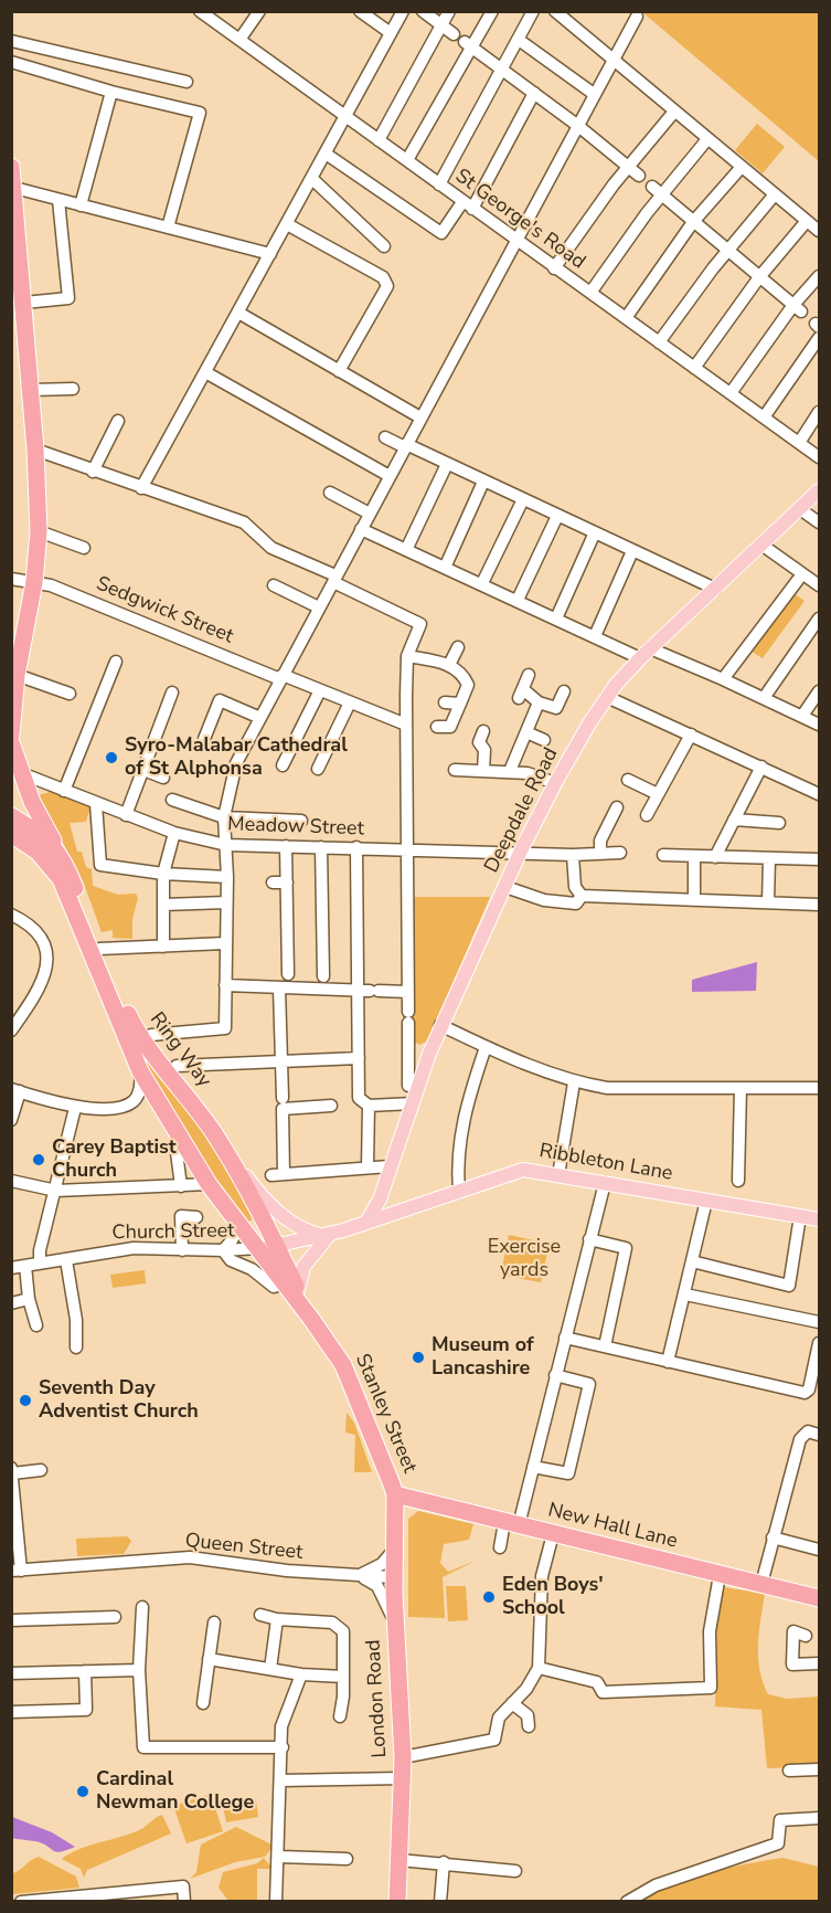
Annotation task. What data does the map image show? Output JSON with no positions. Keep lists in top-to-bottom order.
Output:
{
  "streets": {
    "highway": [
      "Ring Way",
      "Stanley Street",
      "New Hall Lane",
      "London Road"
    ],
    "main road": ["Deepdale Road", "Ribbleton Lane"],
    "street": [
      "St George's Road",
      "Sedgwick Street",
      "Meadow Street",
      "Church Street",
      "Queen Street"
    ]
  },
  "crossings": [
    ["Deepdale Road", "Meadow Street"],
    ["Deepdale Road", "Ribbleton Lane"],
    ["Ring Way", "Ribbleton Lane"],
    ["Ring Way", "Church Street"],
    ["Ring Way", "Stanley Street"],
    ["Ribbleton Lane", "Church Street"],
    ["Ribbleton Lane", "Stanley Street"],
    ["Church Street", "Stanley Street"],
    ["Stanley Street", "New Hall Lane"],
    ["Stanley Street", "London Road"],
    ["New Hall Lane", "London Road"],
    ["Queen Street", "London Road"]
  ],
  "parks": ["Exercise yards"],
  "places": [
    "Syro-Malabar Cathedral of St Alphonsa",
    "Carey Baptist Church",
    "Museum of Lancashire",
    "Seventh Day Adventist Church",
    "Eden Boys' School",
    "Cardinal Newman College"
  ]
}
